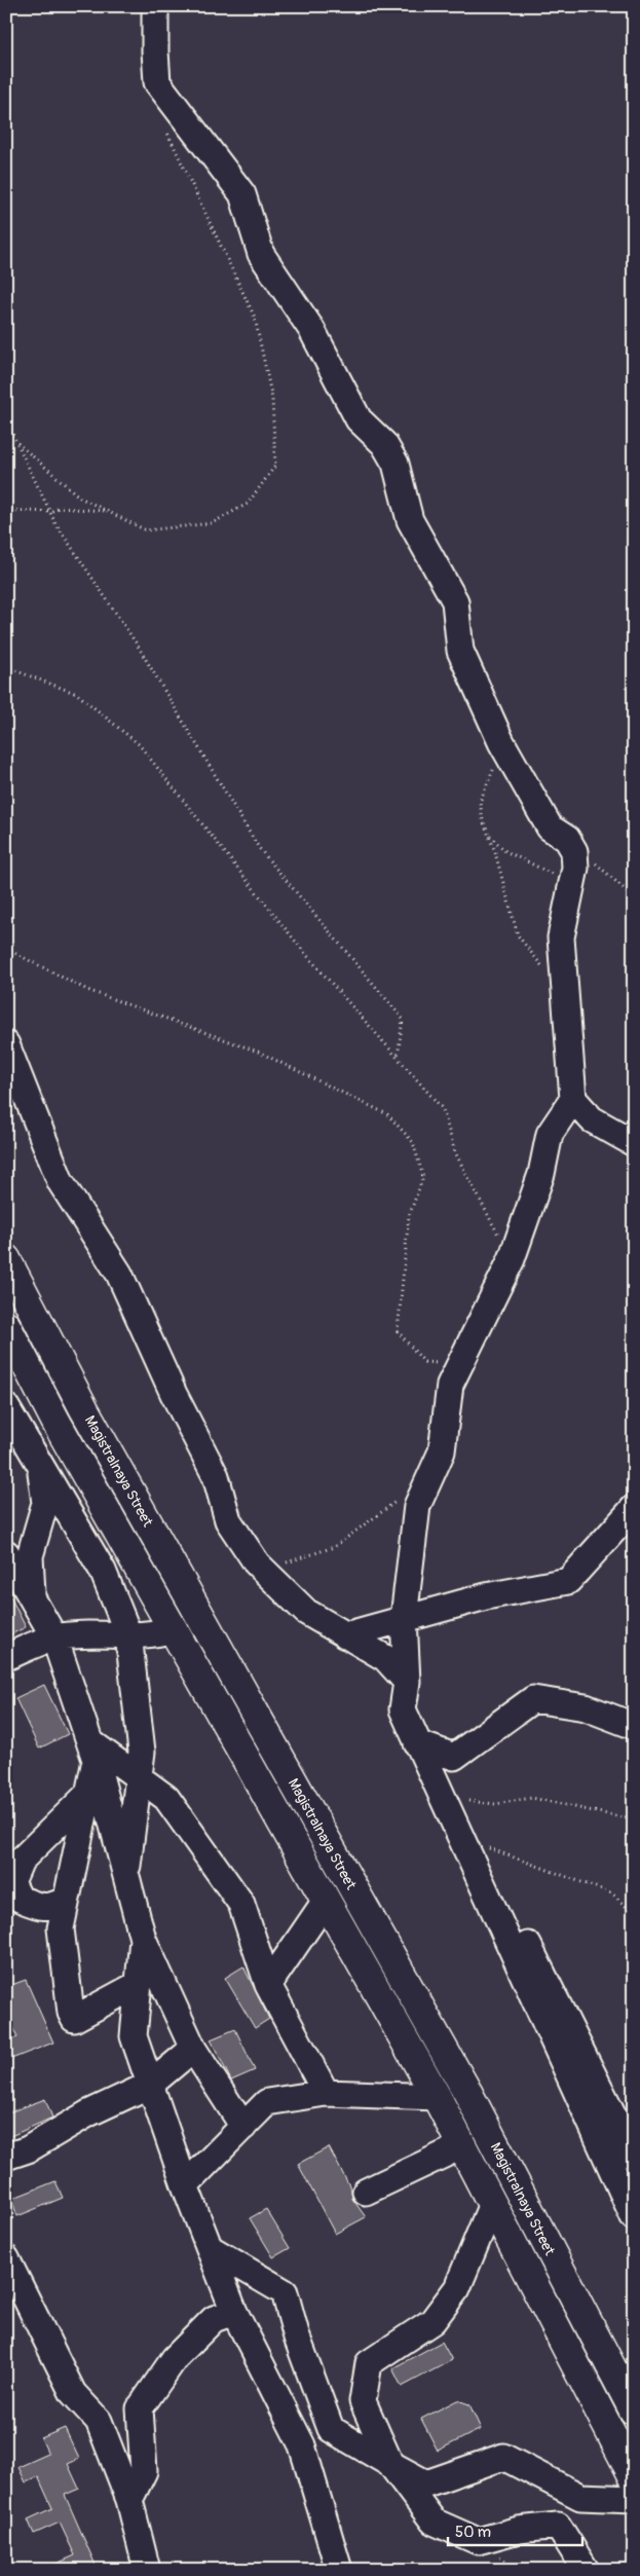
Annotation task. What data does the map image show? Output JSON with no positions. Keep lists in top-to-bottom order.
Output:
{
  "streets": {
    "main road": ["Magistralnaya Street"]
  },
  "scale_bar": "50 m"
}
